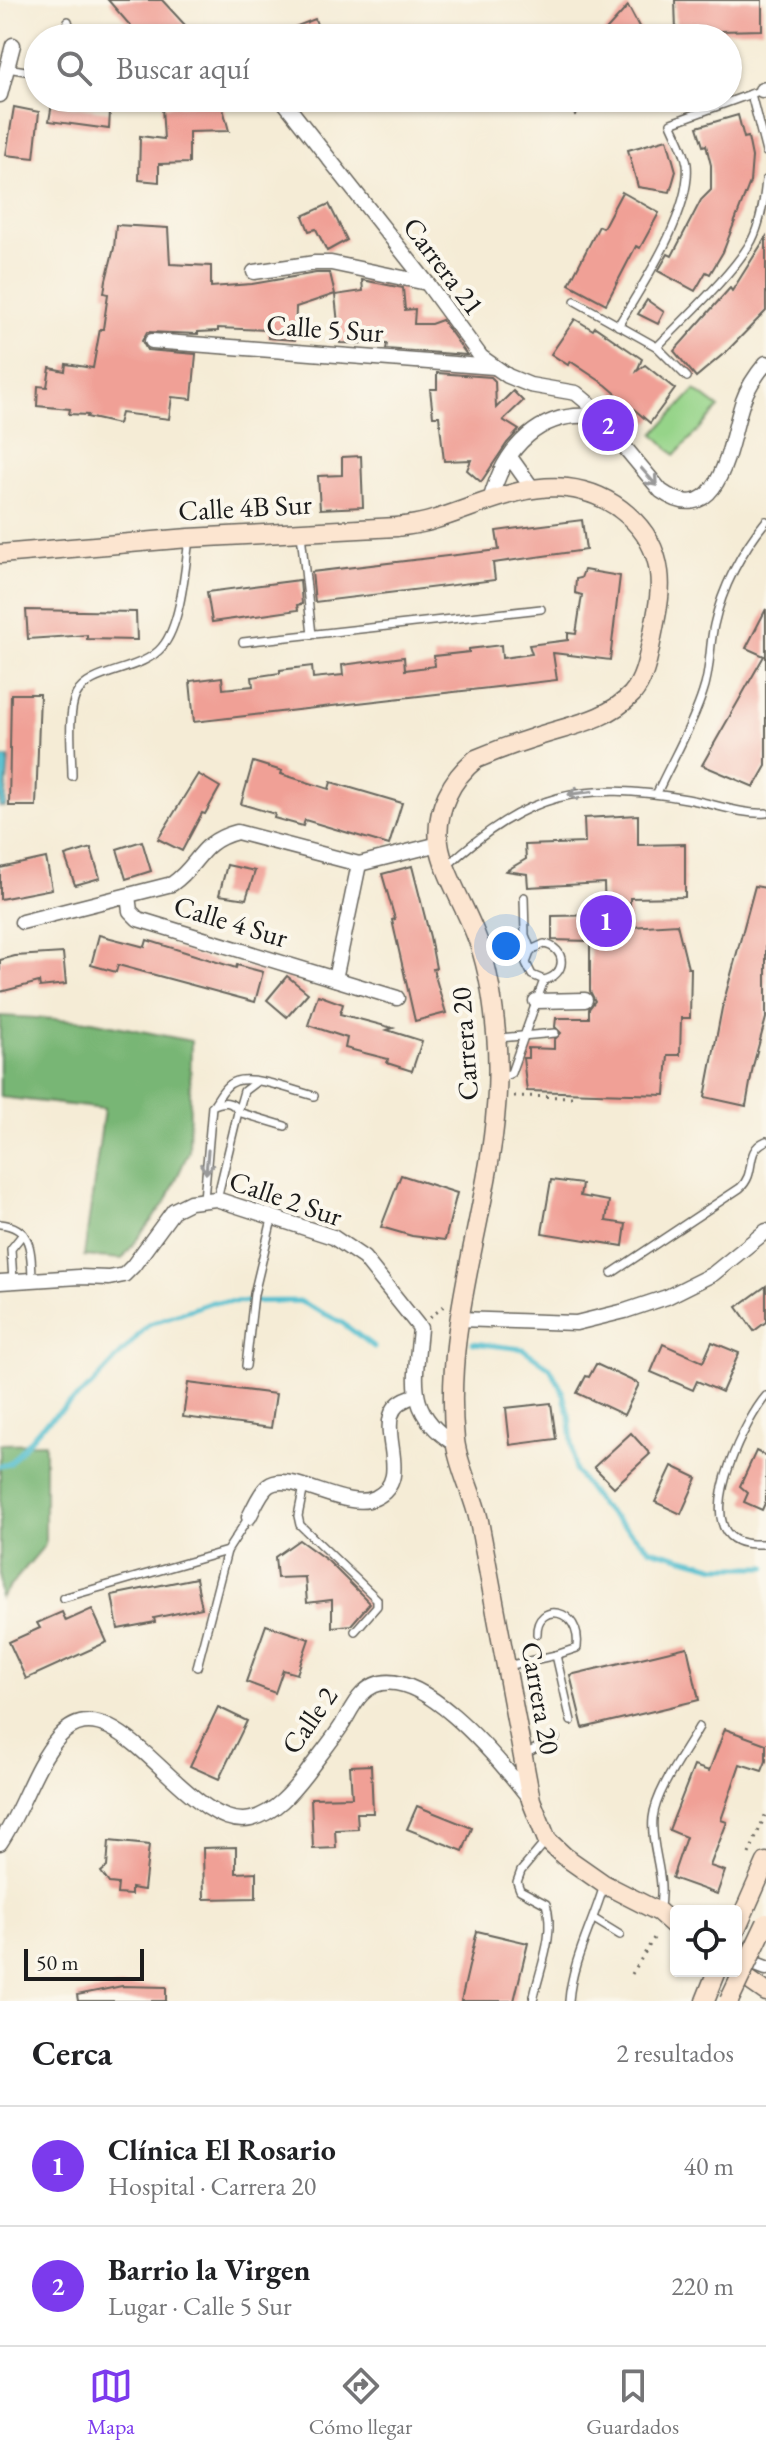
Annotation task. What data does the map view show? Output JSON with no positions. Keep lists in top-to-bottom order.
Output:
{
  "streets": {
    "street": [
      "Carrera 21",
      "Calle 5 Sur",
      "Calle 4B Sur",
      "Calle 4 Sur",
      "Carrera 20",
      "Calle 2 Sur",
      "Calle 2"
    ]
  },
  "crossings": [
    ["Carrera 21", "Calle 5 Sur"],
    ["Calle 4B Sur", "Carrera 20"],
    ["Calle 4 Sur", "Carrera 20"],
    ["Carrera 20", "Calle 2"]
  ],
  "scale_bar": "50 m",
  "page": {
    "search": "Buscar aquí",
    "pins": ["2", "1"],
    "scale": "50 m",
    "heading": ["Cerca", "2 resultados"],
    "list": [
      {
        "mark": "1",
        "name": "Clínica El Rosario",
        "note": "Hospital · Carrera 20",
        "value": "40 m"
      },
      {
        "mark": "2",
        "name": "Barrio la Virgen",
        "note": "Lugar · Calle 5 Sur",
        "value": "220 m"
      }
    ],
    "nav": ["Mapa", "Cómo llegar", "Guardados"]
  }
}
